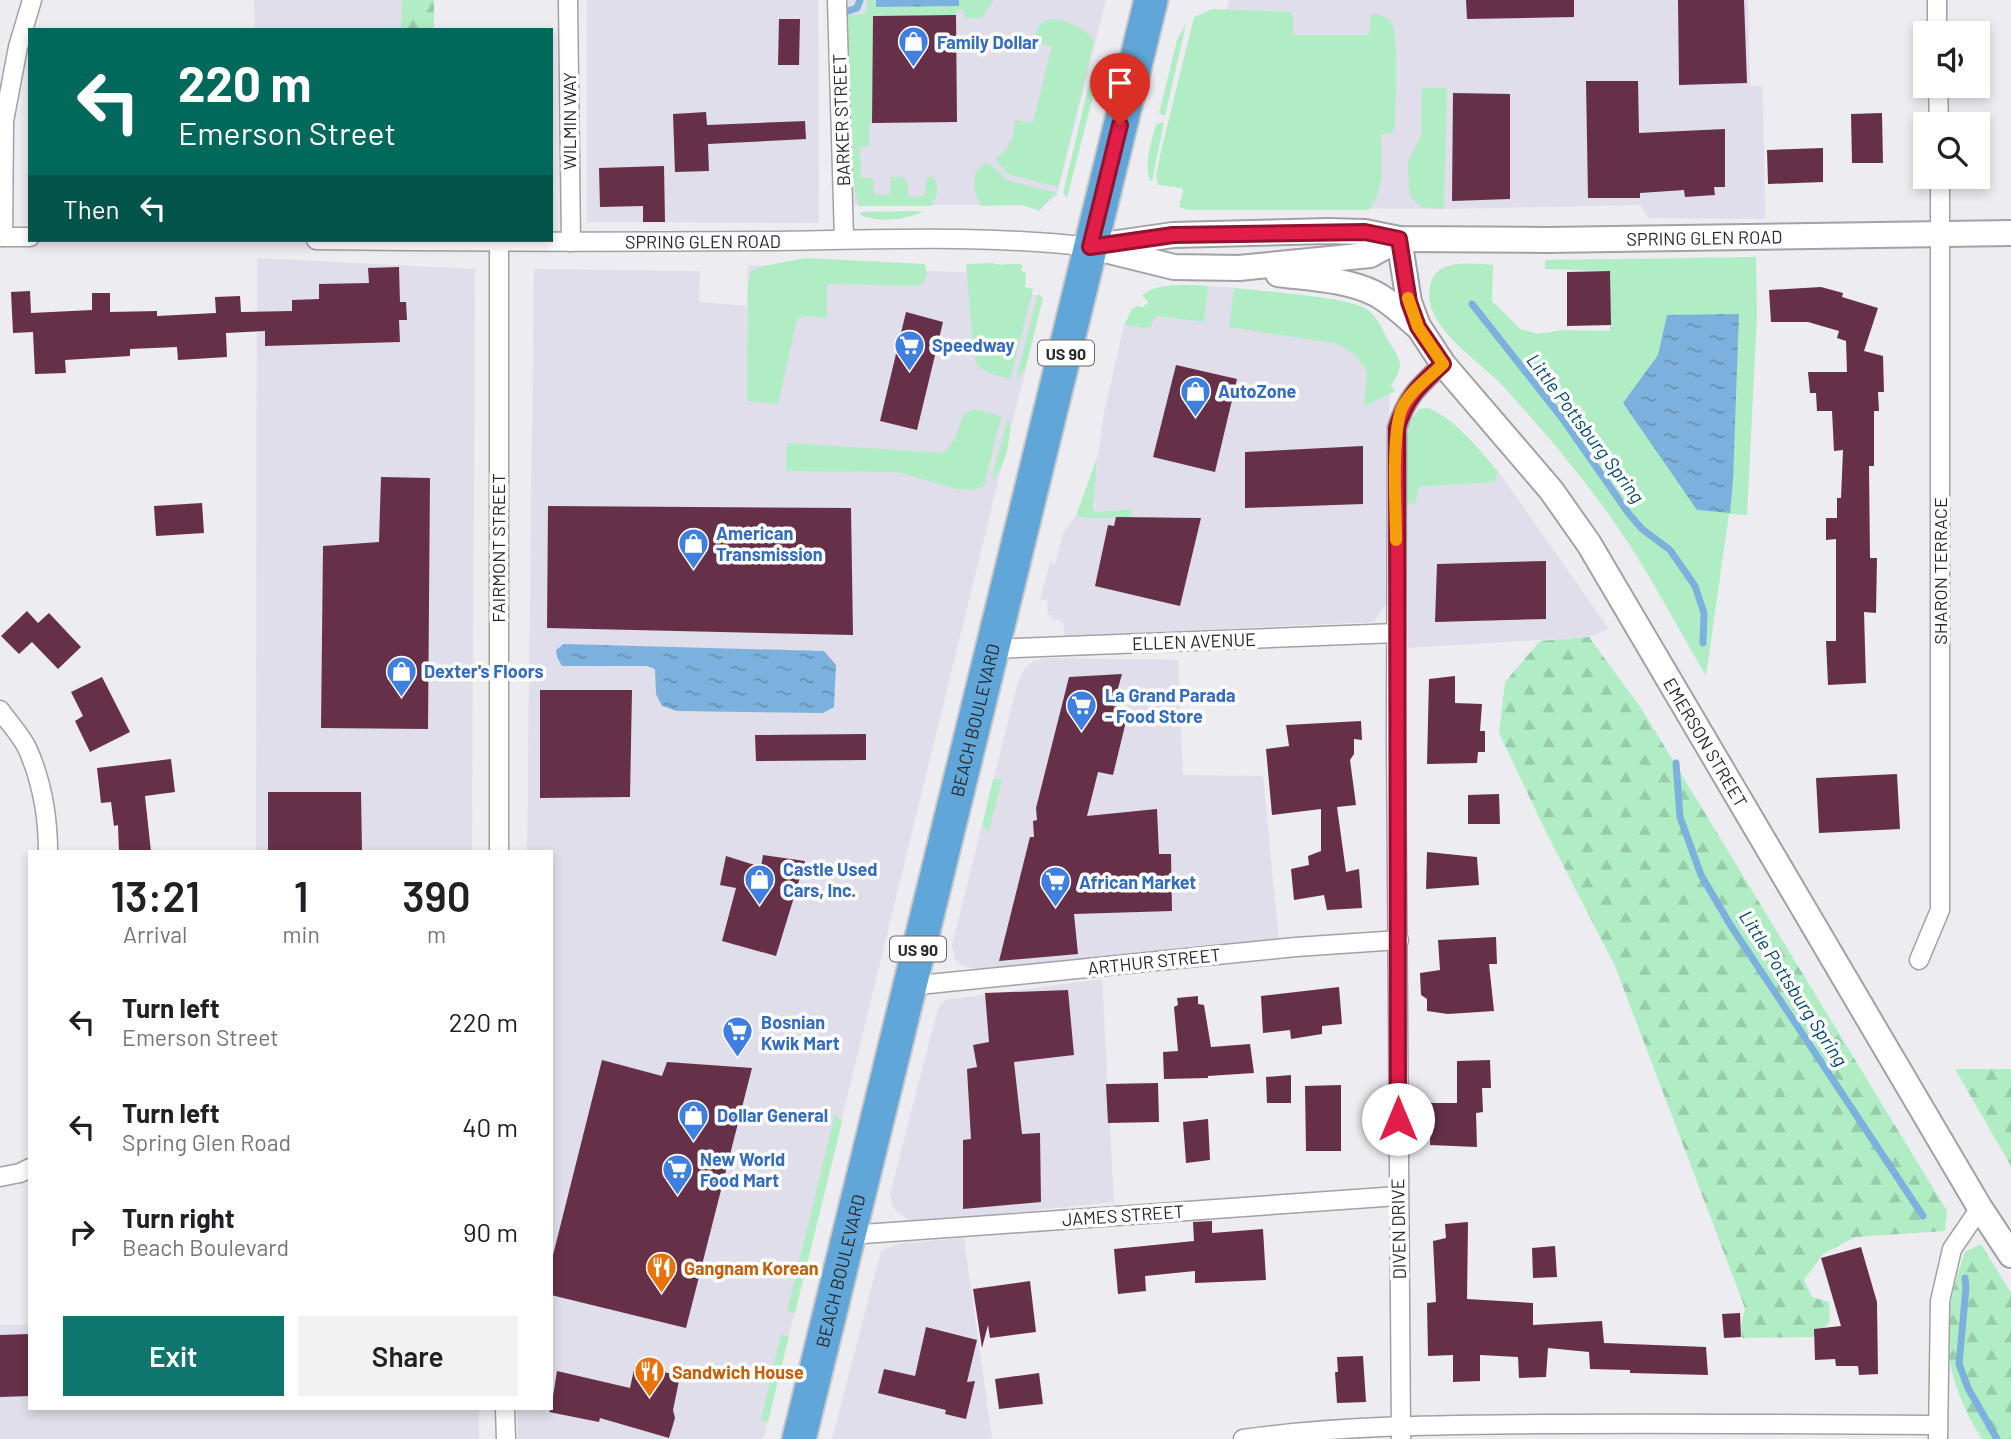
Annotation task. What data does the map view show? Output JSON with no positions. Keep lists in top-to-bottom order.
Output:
{
  "streets": {
    "highway": ["US 90", "BEACH BOULEVARD"],
    "main road": ["SPRING GLEN ROAD", "EMERSON STREET"],
    "street": [
      "BARKER STREET",
      "WILMIN WAY",
      "FAIRMONT STREET",
      "SHARON TERRACE",
      "ELLEN AVENUE",
      "ARTHUR STREET",
      "JAMES STREET",
      "DIVEN DRIVE"
    ]
  },
  "crossings": [
    ["BARKER STREET", "SPRING GLEN ROAD"],
    ["WILMIN WAY", "SPRING GLEN ROAD"],
    ["SPRING GLEN ROAD", "FAIRMONT STREET"],
    ["SPRING GLEN ROAD", "SHARON TERRACE"],
    ["SPRING GLEN ROAD", "BEACH BOULEVARD"],
    ["SPRING GLEN ROAD", "EMERSON STREET"],
    ["ELLEN AVENUE", "BEACH BOULEVARD"],
    ["ELLEN AVENUE", "DIVEN DRIVE"],
    ["BEACH BOULEVARD", "ARTHUR STREET"],
    ["BEACH BOULEVARD", "JAMES STREET"],
    ["EMERSON STREET", "DIVEN DRIVE"],
    ["ARTHUR STREET", "DIVEN DRIVE"],
    ["JAMES STREET", "DIVEN DRIVE"]
  ],
  "water": ["Little Pottsburg Spring"],
  "places": {
    "shop": [
      "Family Dollar",
      "AutoZone",
      "American Transmission",
      "Dexter's Floors",
      "Castle Used Cars, Inc.",
      "Dollar General"
    ],
    "supermarket": [
      "Speedway",
      "La Grand Parada - Food Store",
      "African Market",
      "Bosnian Kwik Mart",
      "New World Food Mart"
    ],
    "restaurant": ["Gangnam Korean", "Sandwich House"]
  },
  "page": {
    "turn": ["220 m", "Emerson Street"],
    "then": "Then",
    "eta": [
      "13:21",
      "Arrival",
      "1",
      "min",
      "390",
      "m"
    ],
    "list": [
      {
        "name": "Turn left",
        "note": "Emerson Street",
        "value": "220 m"
      },
      {
        "name": "Turn left",
        "note": "Spring Glen Road",
        "value": "40 m"
      },
      {
        "name": "Turn right",
        "note": "Beach Boulevard",
        "value": "90 m"
      }
    ],
    "buttons": ["Exit", "Share"]
  }
}
